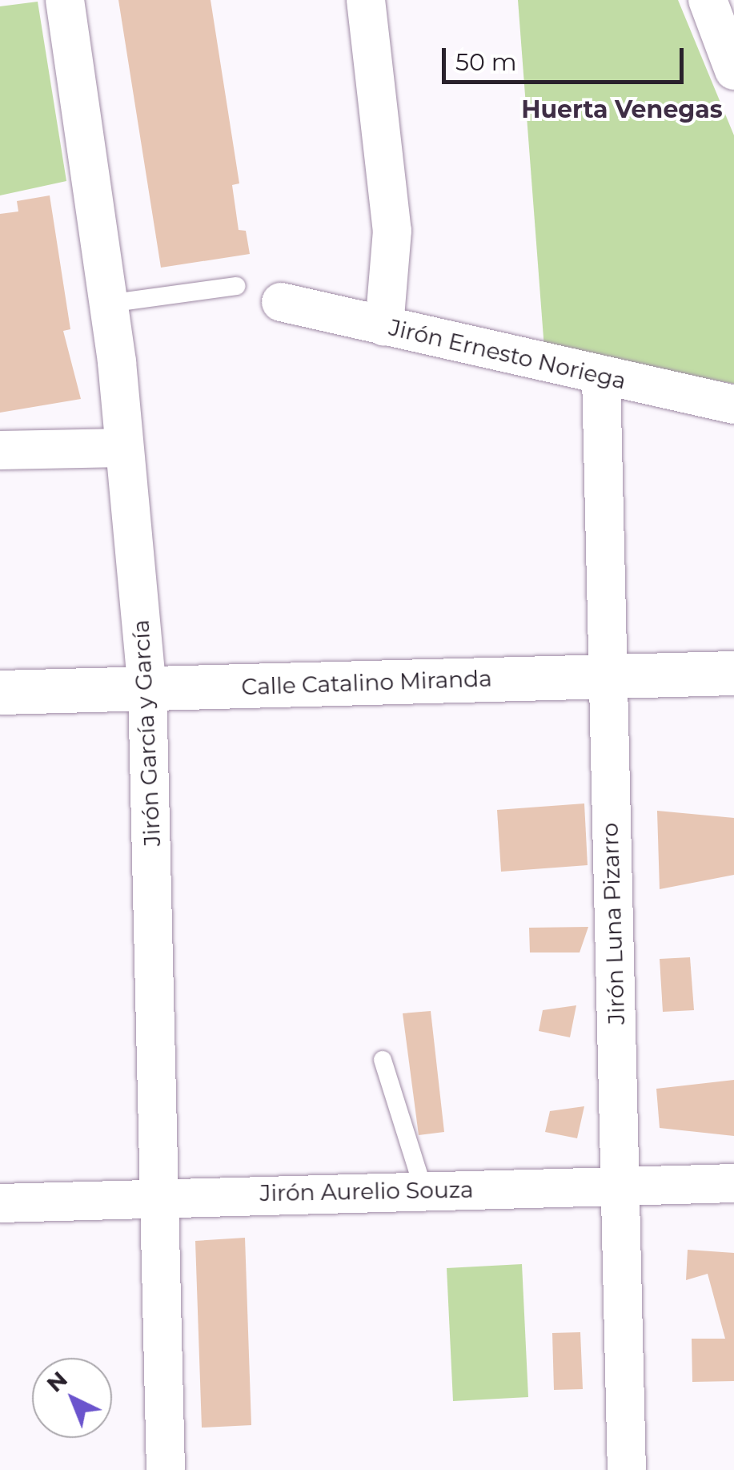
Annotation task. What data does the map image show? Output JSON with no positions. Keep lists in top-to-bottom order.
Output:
{
  "streets": {
    "street": [
      "Jirón Ernesto Noriega",
      "Calle Catalino Miranda",
      "Jirón García y García",
      "Jirón Luna Pizarro",
      "Jirón Aurelio Souza"
    ]
  },
  "crossings": [
    ["Jirón Ernesto Noriega", "Jirón Luna Pizarro"],
    ["Calle Catalino Miranda", "Jirón García y García"],
    ["Calle Catalino Miranda", "Jirón Luna Pizarro"],
    ["Jirón García y García", "Jirón Aurelio Souza"],
    ["Jirón Luna Pizarro", "Jirón Aurelio Souza"]
  ],
  "districts": ["Huerta Venegas"],
  "scale_bar": "50 m",
  "north": "top left"
}
